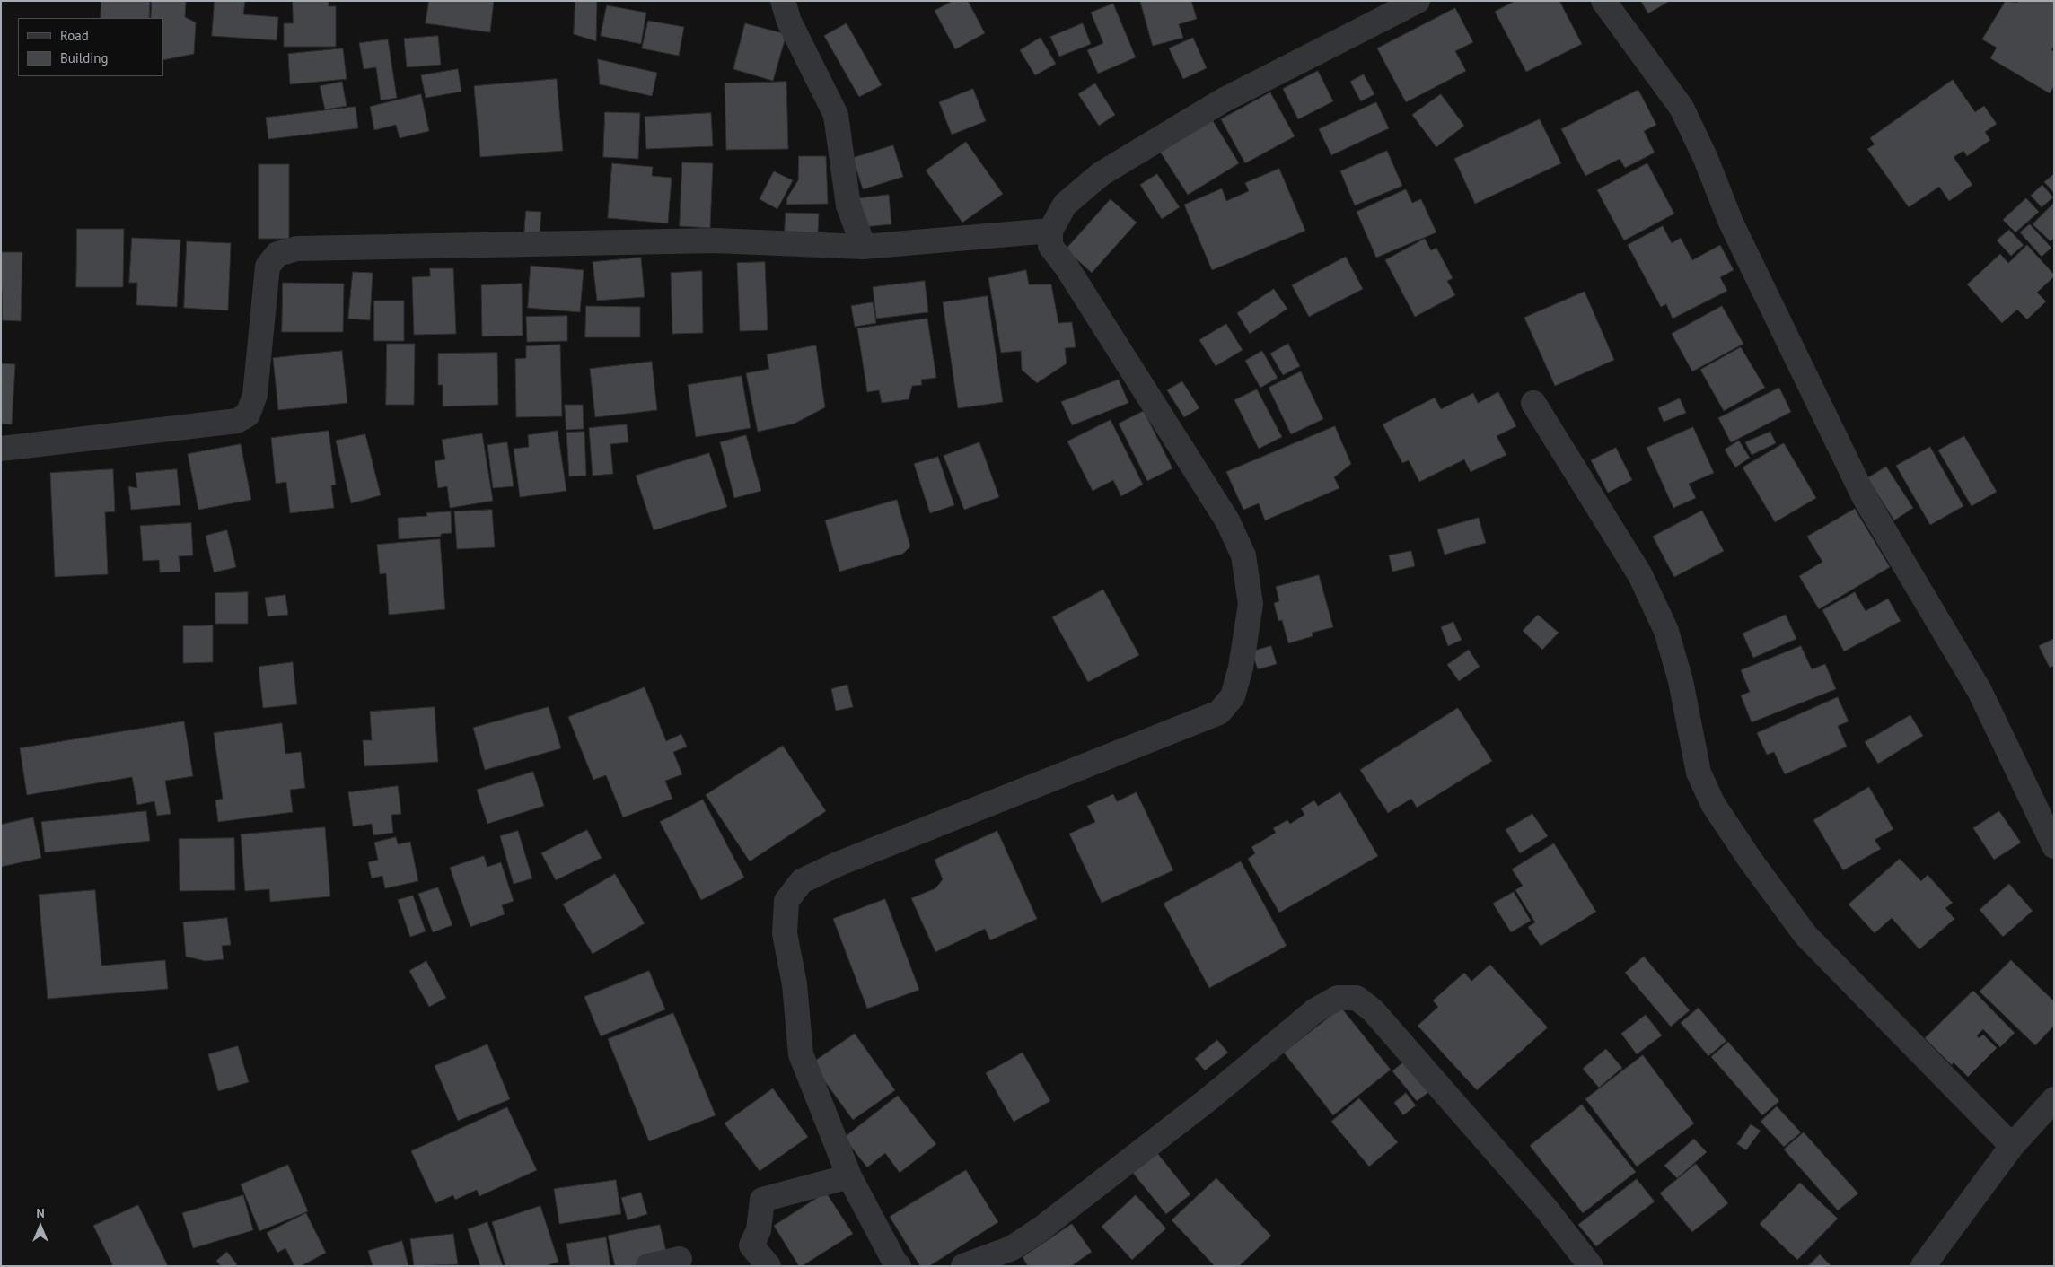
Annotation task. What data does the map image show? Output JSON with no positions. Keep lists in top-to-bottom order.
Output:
{
  "legend": ["Road", "Building"],
  "north": "top"
}
